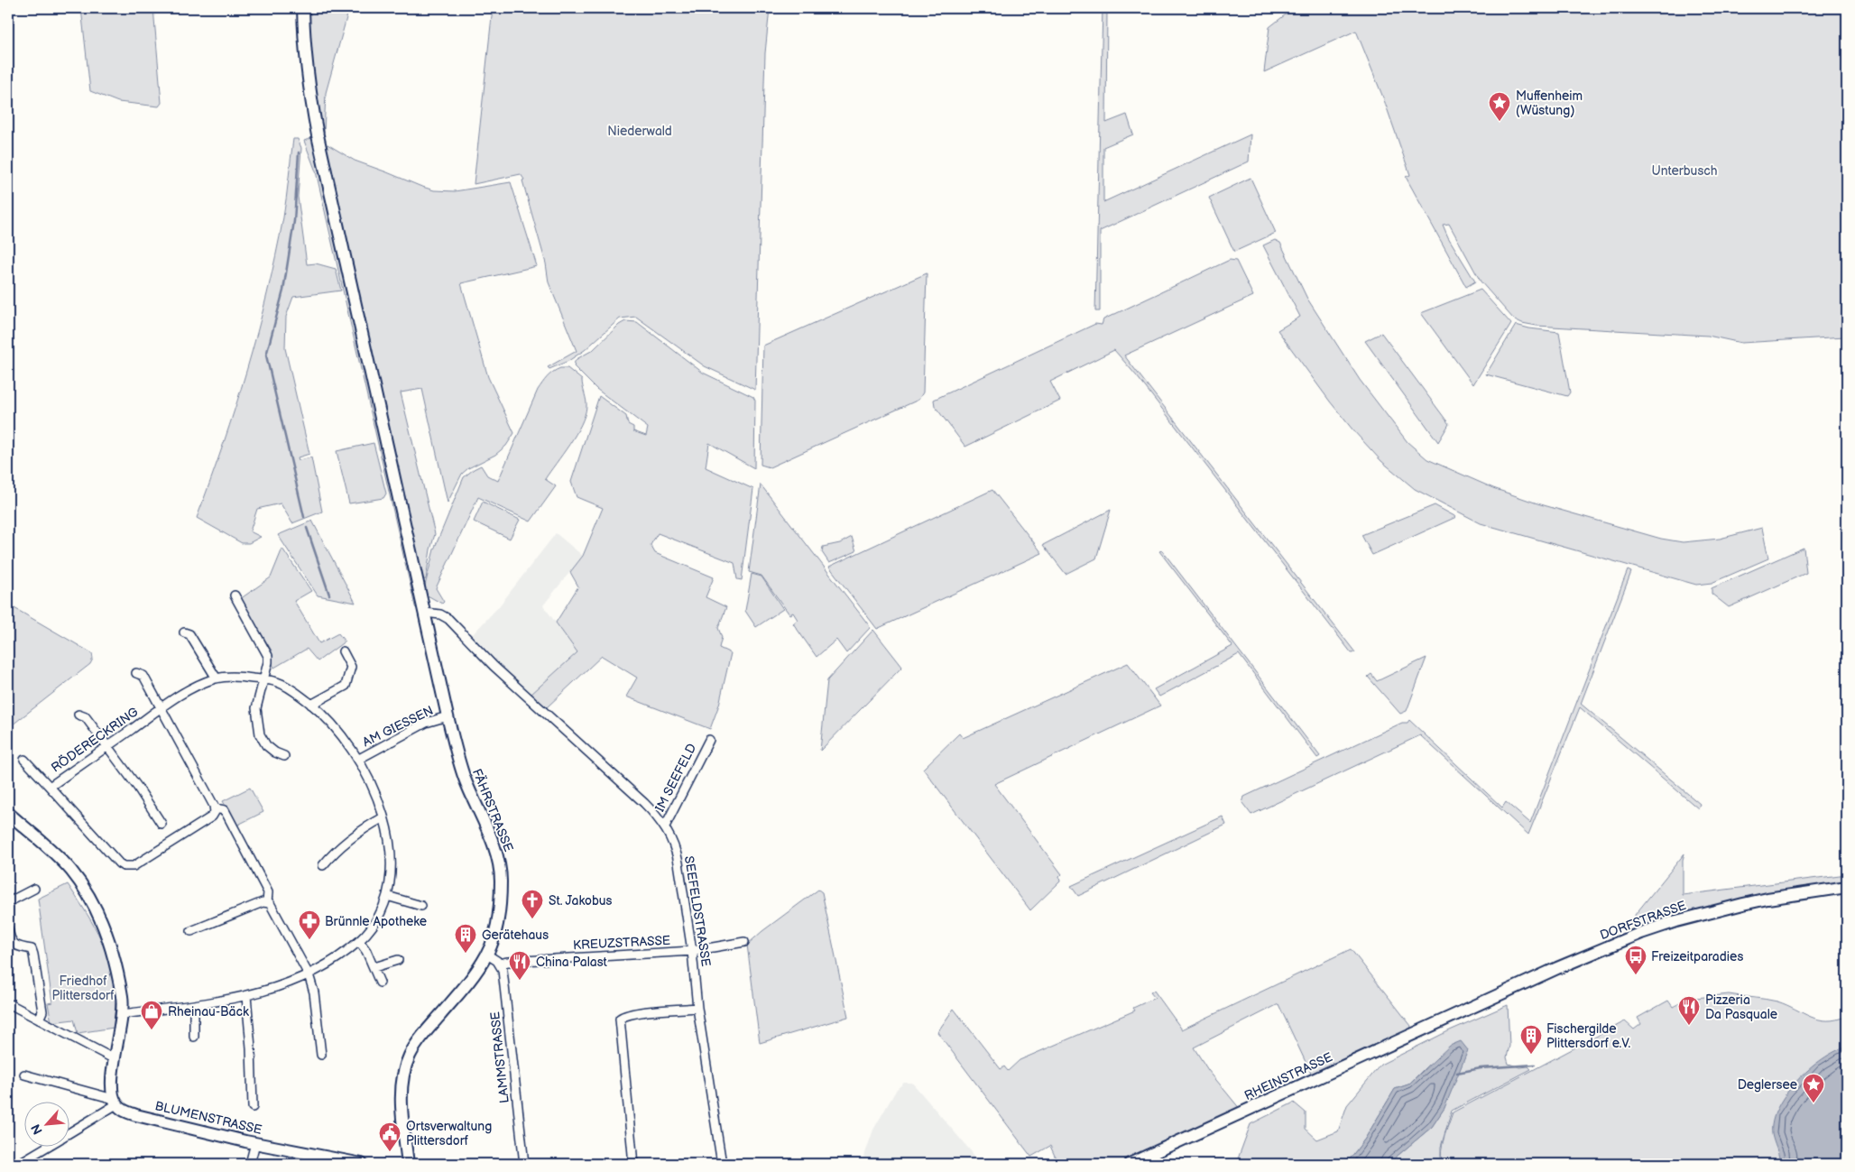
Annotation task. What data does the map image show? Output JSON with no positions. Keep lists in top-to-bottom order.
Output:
{
  "streets": {
    "main road": [
      "FÄHRSTRASSE",
      "DORFSTRASSE",
      "RHEINSTRASSE",
      "BLUMENSTRASSE"
    ],
    "street": [
      "AM GIESSEN",
      "RÖDERECKRING",
      "IM SEEFELD",
      "SEEFELDSTRASSE",
      "KREUZSTRASSE",
      "LAMMSTRASSE"
    ]
  },
  "crossings": [
    ["AM GIESSEN", "RÖDERECKRING"],
    ["AM GIESSEN", "FÄHRSTRASSE"],
    ["IM SEEFELD", "SEEFELDSTRASSE"],
    ["FÄHRSTRASSE", "SEEFELDSTRASSE"],
    ["SEEFELDSTRASSE", "KREUZSTRASSE"],
    ["DORFSTRASSE", "RHEINSTRASSE"],
    ["KREUZSTRASSE", "LAMMSTRASSE"]
  ],
  "parks": ["Niederwald", "Unterbusch", "Friedhof Plittersdorf"],
  "places": {
    "place": ["Muffenheim (Wüstung)", "Deglersee"],
    "church": ["St. Jakobus"],
    "pharmacy": ["Brünnle Apotheke"],
    "building": ["Gerätehaus", "Fischergilde Plittersdorf e.V."],
    "bus stop": ["Freizeitparadies"],
    "restaurant": ["China Palast", "Pizzeria Da Pasquale"],
    "shop": ["Rheinau-Bäck"],
    "public building": ["Ortsverwaltung Plittersdorf"]
  },
  "north": "bottom left"
}
